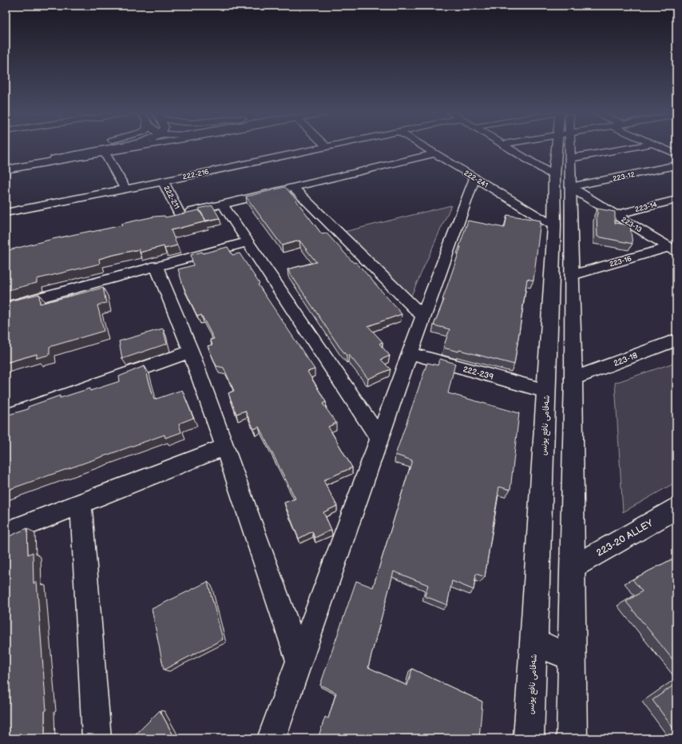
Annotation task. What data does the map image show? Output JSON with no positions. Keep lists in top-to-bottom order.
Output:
{
  "streets": {
    "main road": ["شەقامی نافع یونس"],
    "street": [
      "222-216",
      "223-12",
      "222-241",
      "222-211",
      "223-14",
      "223-13",
      "223-16",
      "223-18",
      "222-239",
      "223-20 ALLEY"
    ]
  },
  "crossings": [
    ["222-216", "222-211"],
    ["223-12", "223-13"],
    ["223-12", "شەقامی نافع یونس"],
    ["222-241", "شەقامی نافع یونس"],
    ["223-14", "223-13"],
    ["223-13", "223-16"],
    ["223-13", "شەقامی نافع یونس"],
    ["223-16", "شەقامی نافع یونس"],
    ["223-18", "شەقامی نافع یونس"],
    ["222-239", "شەقامی نافع یونس"],
    ["شەقامی نافع یونس", "223-20 ALLEY"]
  ]
}
